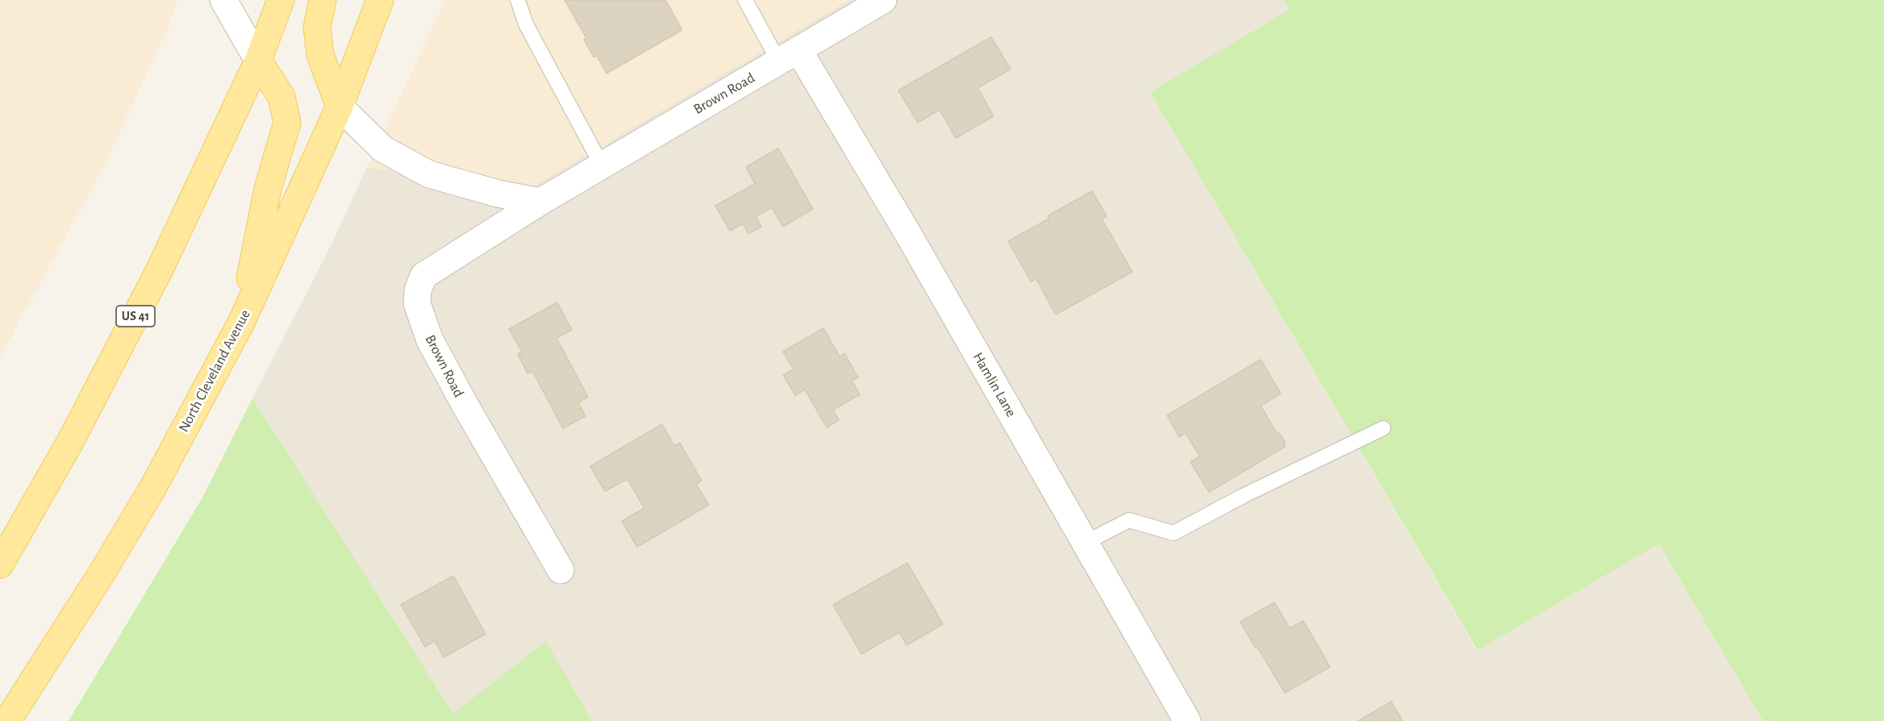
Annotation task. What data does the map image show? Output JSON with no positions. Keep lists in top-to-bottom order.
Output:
{
  "streets": {
    "main road": ["US 41", "North Cleveland Avenue"],
    "street": ["Brown Road", "Hamlin Lane"]
  },
  "crossings": [
    ["Brown Road", "Hamlin Lane"]
  ]
}
